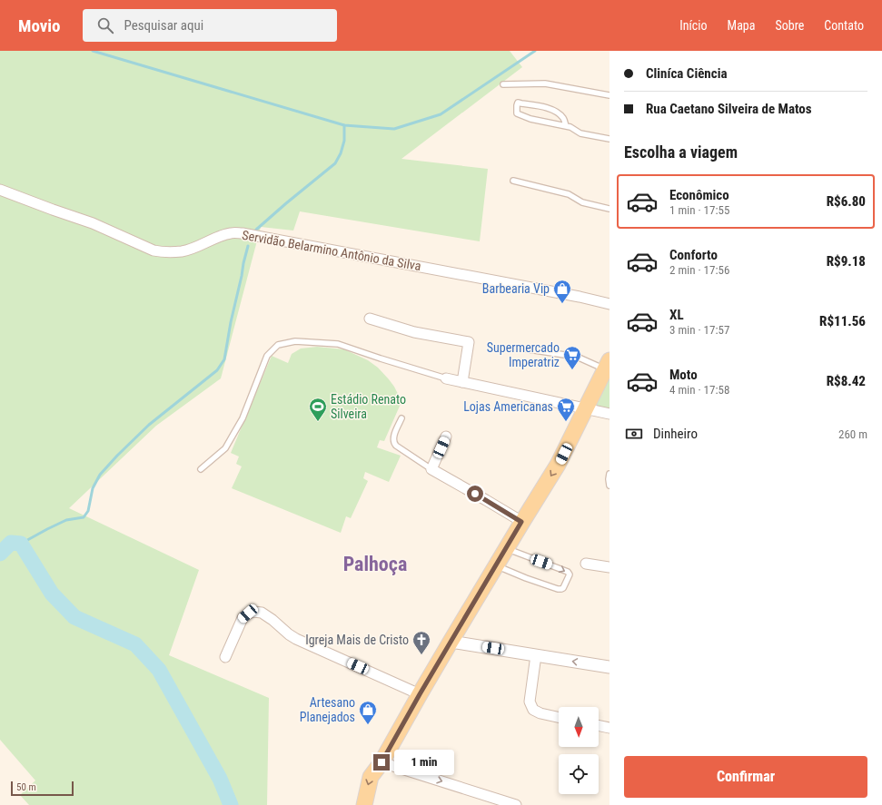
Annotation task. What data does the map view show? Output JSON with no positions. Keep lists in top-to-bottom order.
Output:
{
  "streets": {
    "street": ["Servidão Belarmino Antônio da Silva"]
  },
  "districts": ["Palhoça"],
  "places": {
    "shop": ["Barbearia Vip", "Artesano Planejados"],
    "supermarket": ["Supermercado Imperatriz", "Lojas Americanas"],
    "sports": ["Estádio Renato Silveira"],
    "church": ["Igreja Mais de Cristo"]
  },
  "scale_bar": "50 m",
  "north": "bottom",
  "page": {
    "header": "Movio",
    "search": "Pesquisar aqui",
    "nav": [
      "Início",
      "Mapa",
      "Sobre",
      "Contato"
    ],
    "banner": ["Cliníca Ciência", "Rua Caetano Silveira de Matos"],
    "heading": "Escolha a viagem",
    "list": [
      {
        "name": "Econômico",
        "note": "1 min · 17:55",
        "value": "R$6.80"
      },
      {
        "name": "Conforto",
        "note": "2 min · 17:56",
        "value": "R$9.18"
      },
      {
        "name": "XL",
        "note": "3 min · 17:57",
        "value": "R$11.56"
      },
      {
        "name": "Moto",
        "note": "4 min · 17:58",
        "value": "R$8.42"
      }
    ],
    "pay": ["Dinheiro", "260 m"],
    "buttons": "Confirmar",
    "bubble": "1 min",
    "scale": "50 m"
  }
}
